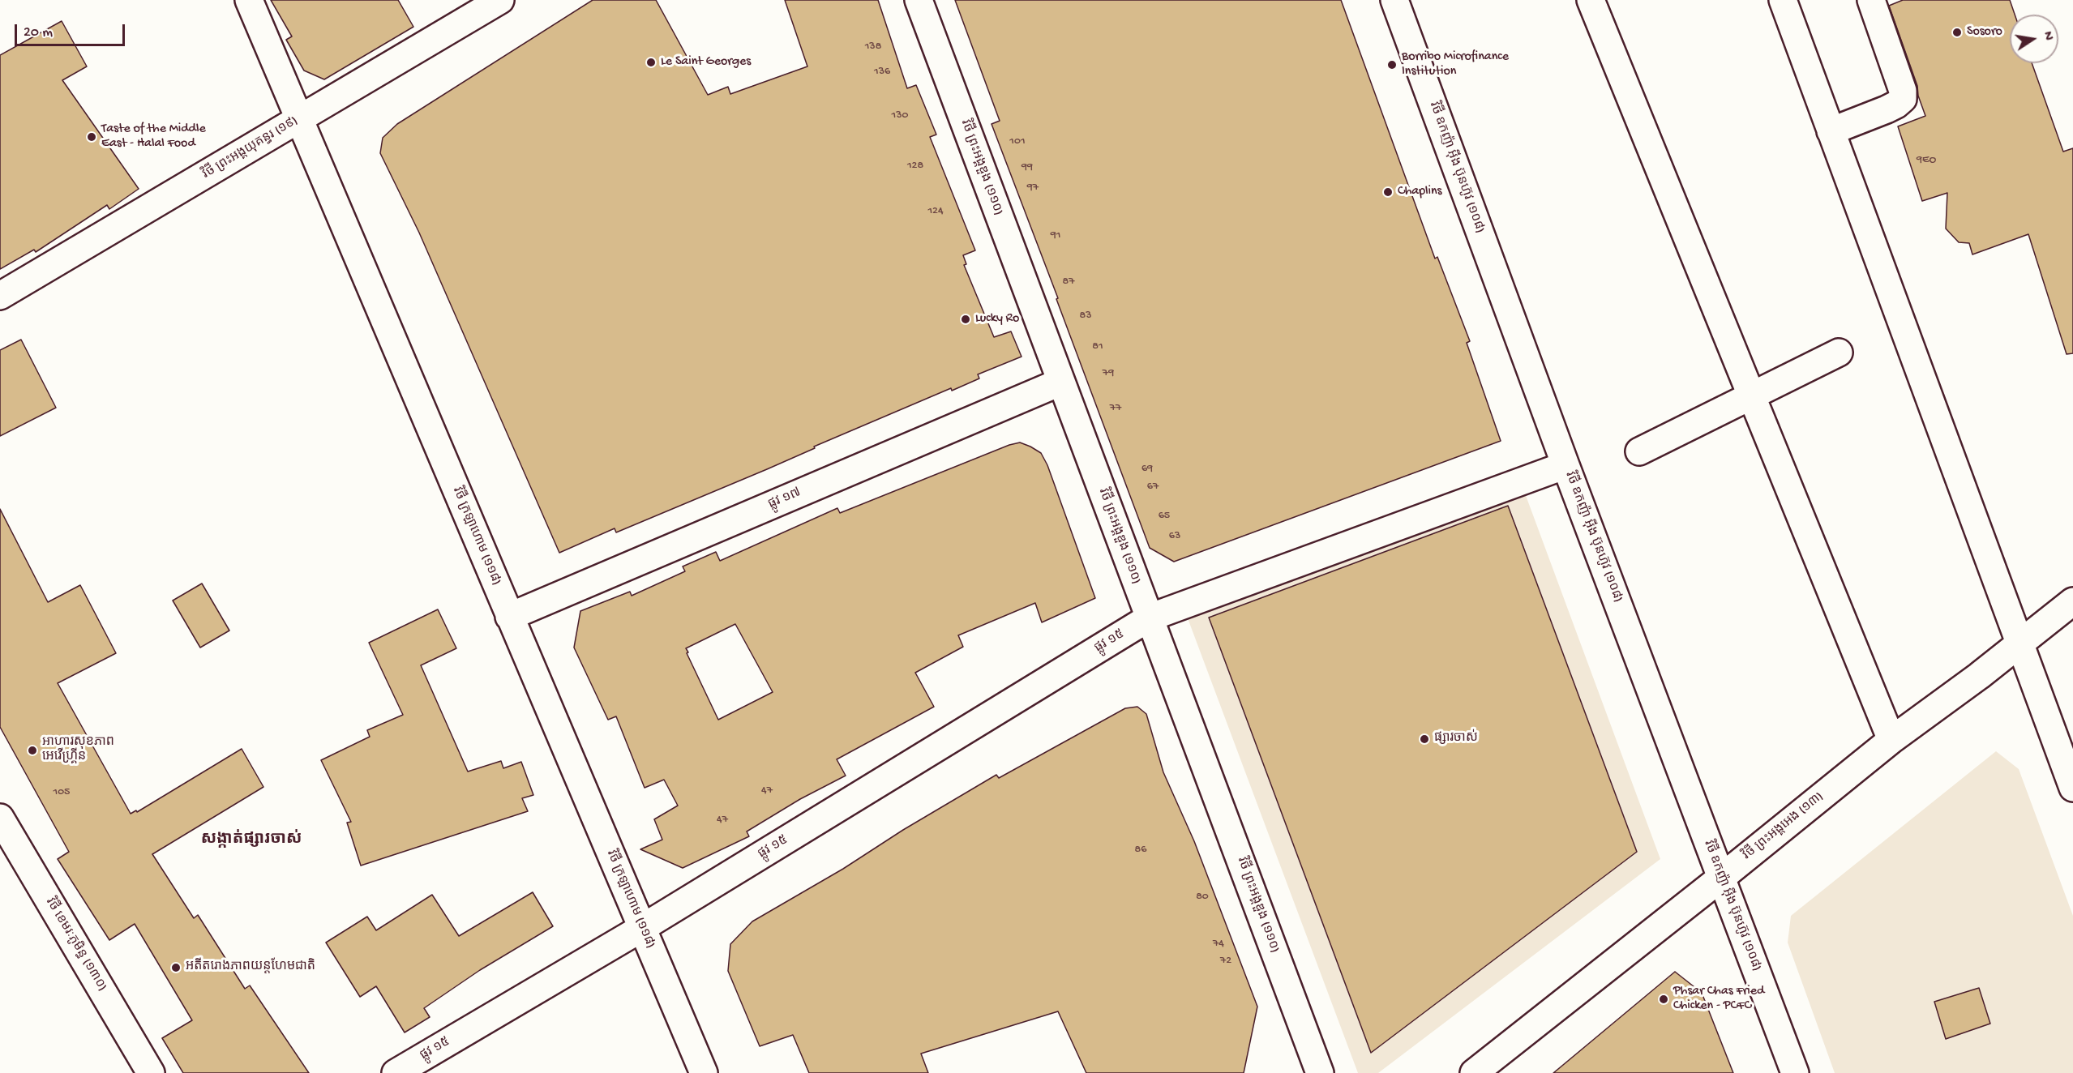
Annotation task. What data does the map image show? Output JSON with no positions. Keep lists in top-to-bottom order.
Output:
{
  "streets": {
    "street": [
      "វិថី ព្រះអង្គយុគន្ធរ (១៩)",
      "វិថី ព្រះអង្គឌួង (១១០)",
      "វិថី ឧកញ៉ា អ៊ីង ប៊ុនហ៊ូវ (១០៨)",
      "ផ្លូវ ១៧",
      "វិថី ក្រឡាហោម (១១៨)",
      "ផ្លូវ ១៥",
      "វិថី ព្រះអង្គអេង (១៣)",
      "វិថី ខេមរៈភូមិន្ធ (១៣០)"
    ]
  },
  "crossings": [
    ["វិថី ព្រះអង្គយុគន្ធរ (១៩)", "វិថី ក្រឡាហោម (១១៨)"],
    ["វិថី ព្រះអង្គឌួង (១១០)", "ផ្លូវ ១៧"],
    ["វិថី ព្រះអង្គឌួង (១១០)", "ផ្លូវ ១៥"],
    ["វិថី ឧកញ៉ា អ៊ីង ប៊ុនហ៊ូវ (១០៨)", "ផ្លូវ ១៥"],
    ["វិថី ឧកញ៉ា អ៊ីង ប៊ុនហ៊ូវ (១០៨)", "វិថី ព្រះអង្គអេង (១៣)"],
    ["ផ្លូវ ១៧", "វិថី ក្រឡាហោម (១១៨)"],
    ["វិថី ក្រឡាហោម (១១៨)", "ផ្លូវ ១៥"]
  ],
  "districts": ["សង្កាត់ផ្សារចាស់"],
  "places": [
    "Sosoro",
    "Le Saint Georges",
    "Borribo Microfinance Institution",
    "Taste of the Middle East - Halal Food",
    "Chaplins",
    "Lucky Ro",
    "ផ្សារចាស់",
    "អាហារសុខភាព អេវើហ្គ្រីន",
    "អតីតរោងភាពយន្តហែមជាតិ",
    "Phsar Chas Fried Chicken - PCFC"
  ],
  "house_numbers": [
    "138",
    "136",
    "130",
    "101",
    "9EO",
    "128",
    "99",
    "97",
    "124",
    "91",
    "87",
    "83",
    "81",
    "79",
    "77",
    "69",
    "67",
    "65",
    "63",
    "47",
    "105",
    "47",
    "86",
    "80",
    "74",
    "72"
  ],
  "scale_bar": "20 m",
  "north": "right"
}
